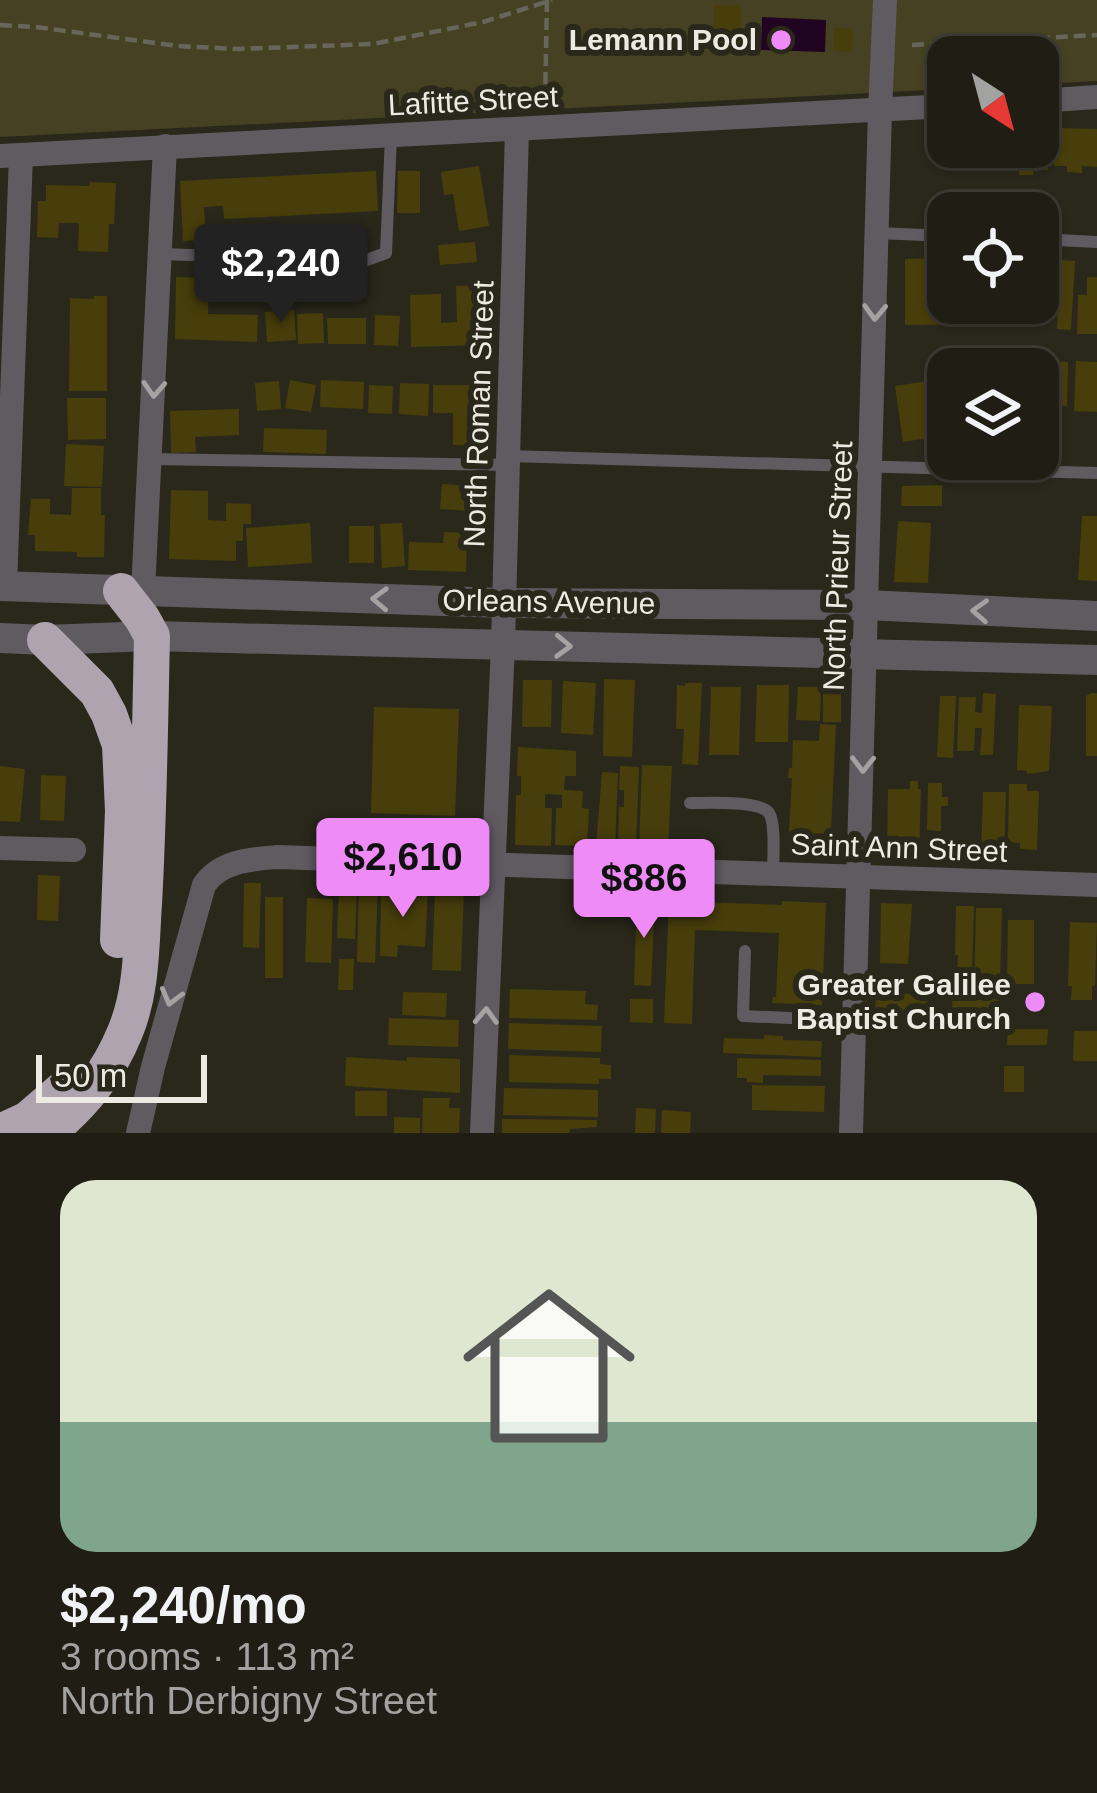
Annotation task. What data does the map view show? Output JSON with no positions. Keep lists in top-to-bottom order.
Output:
{
  "streets": {
    "street": [
      "Lafitte Street",
      "North Roman Street",
      "North Prieur Street",
      "Orleans Avenue",
      "Saint Ann Street"
    ]
  },
  "crossings": [
    ["Lafitte Street", "North Roman Street"],
    ["Lafitte Street", "North Prieur Street"],
    ["North Roman Street", "Orleans Avenue"],
    ["North Roman Street", "Saint Ann Street"],
    ["North Prieur Street", "Orleans Avenue"],
    ["North Prieur Street", "Saint Ann Street"]
  ],
  "one_way": ["North Prieur Street", "Saint Ann Street"],
  "places": ["Lemann Pool", "Greater Galilee Baptist Church"],
  "scale_bar": "50 m",
  "north": "bottom right",
  "page": {
    "price": ["$2,240", "$2,610", "$886"],
    "scale": "50 m",
    "list": [
      {
        "name": "$2,240/mo",
        "note": "3 rooms · 113 m² · North Derbigny Street"
      }
    ]
  }
}
